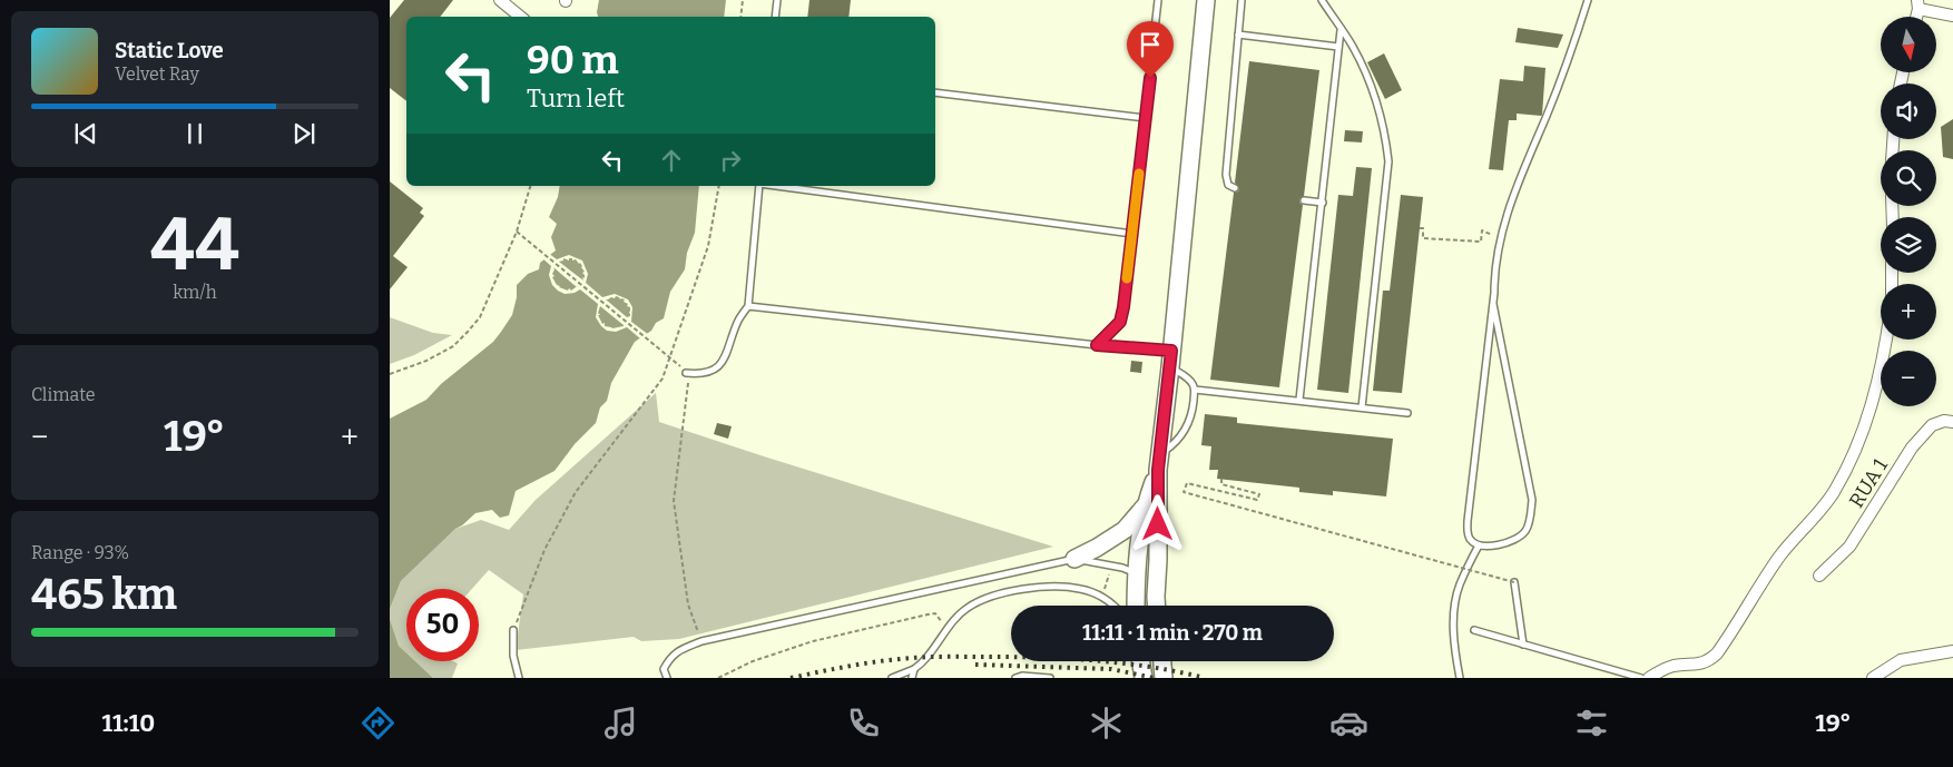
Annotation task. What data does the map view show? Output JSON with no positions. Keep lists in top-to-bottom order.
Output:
{
  "streets": {
    "street": ["RUA 1"]
  },
  "north": "bottom",
  "page": {
    "map_buttons": ["+", "−"],
    "turn": ["90 m", "Turn left"],
    "song": ["Static Love", "Velvet Ray"],
    "tile": [
      ["44", "km/h"],
      "Climate",
      ["Range · 93%", "465 km"]
    ],
    "heat": ["−", "19°", "+"],
    "limit": "50",
    "trip": "11:11 · 1 min · 270 m",
    "tabs": ["11:10", "19°"]
  }
}
